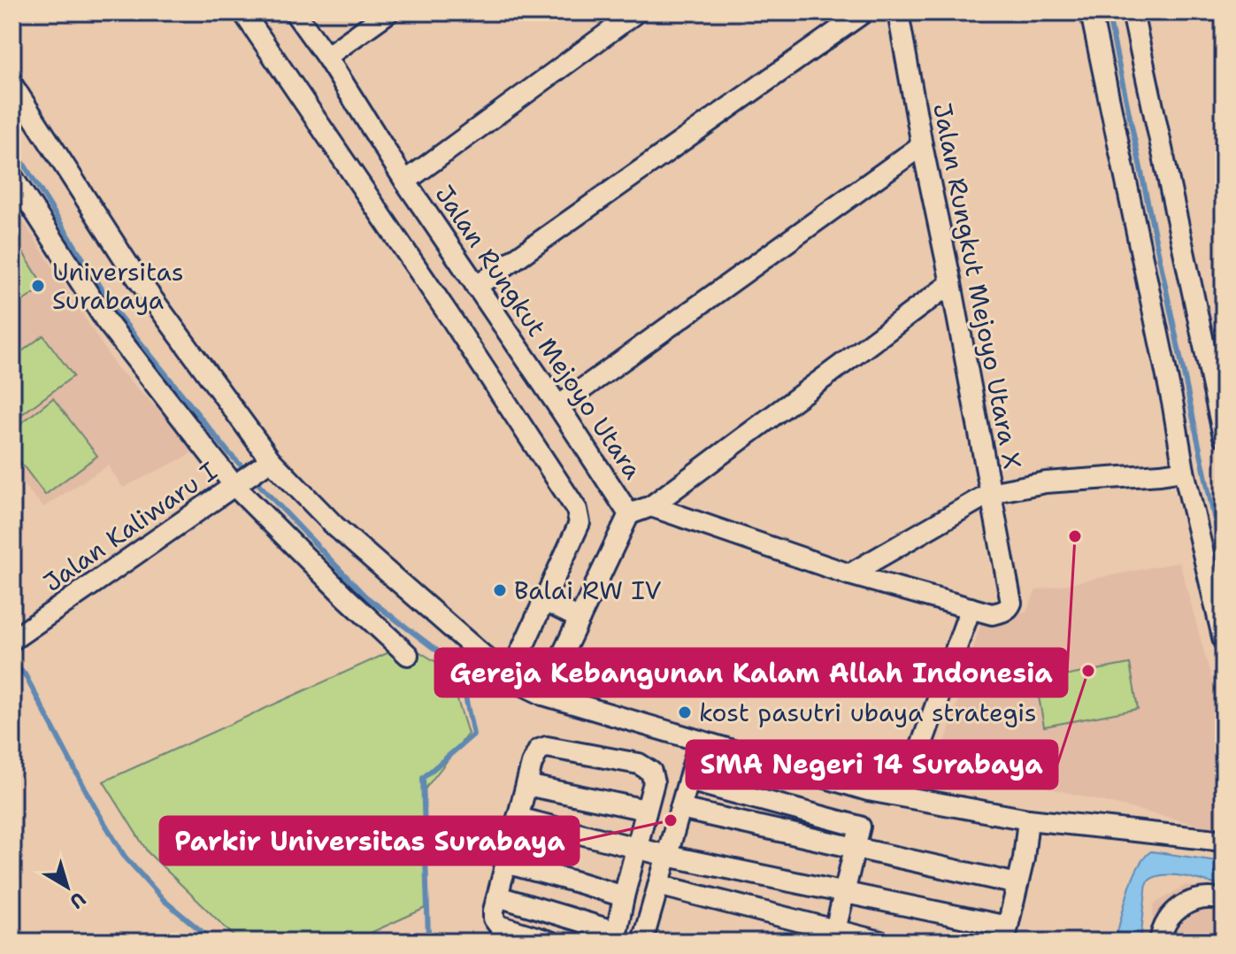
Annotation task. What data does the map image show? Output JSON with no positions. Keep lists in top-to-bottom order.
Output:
{
  "streets": {
    "street": ["Jalan Rungkut Mejoyo Utara X", "Jalan Rungkut Mejoyo Utara", "Jalan Kaliwaru I"]
  },
  "places": [
    "Universitas Surabaya",
    "Gereja Kebangunan Kalam Allah Indonesia",
    "Balai RW IV",
    "SMA Negeri 14 Surabaya",
    "kost pasutri ubaya strategis",
    "Parkir Universitas Surabaya"
  ],
  "north": "bottom right"
}
